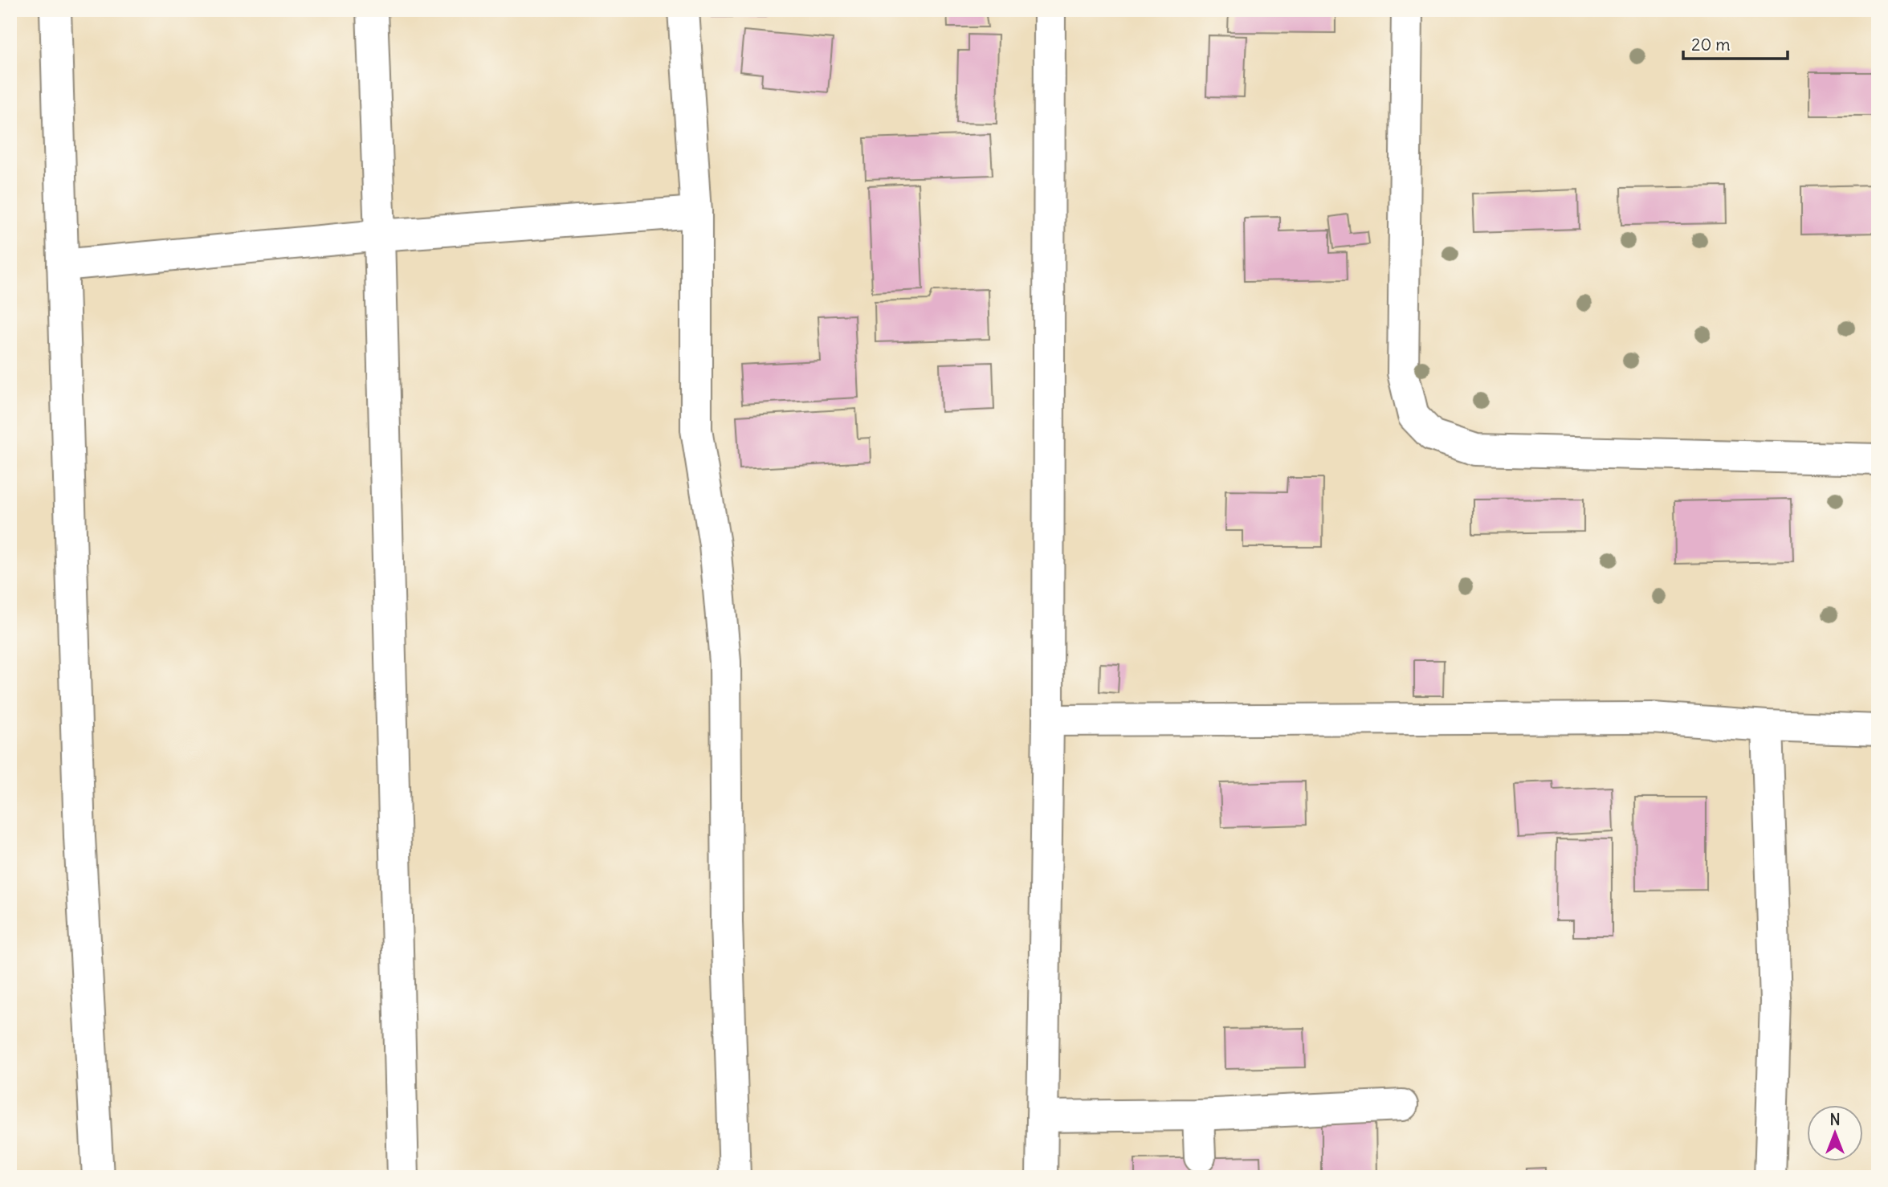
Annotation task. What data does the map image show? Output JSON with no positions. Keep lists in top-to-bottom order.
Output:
{
  "scale_bar": "20 m",
  "north": "top"
}
